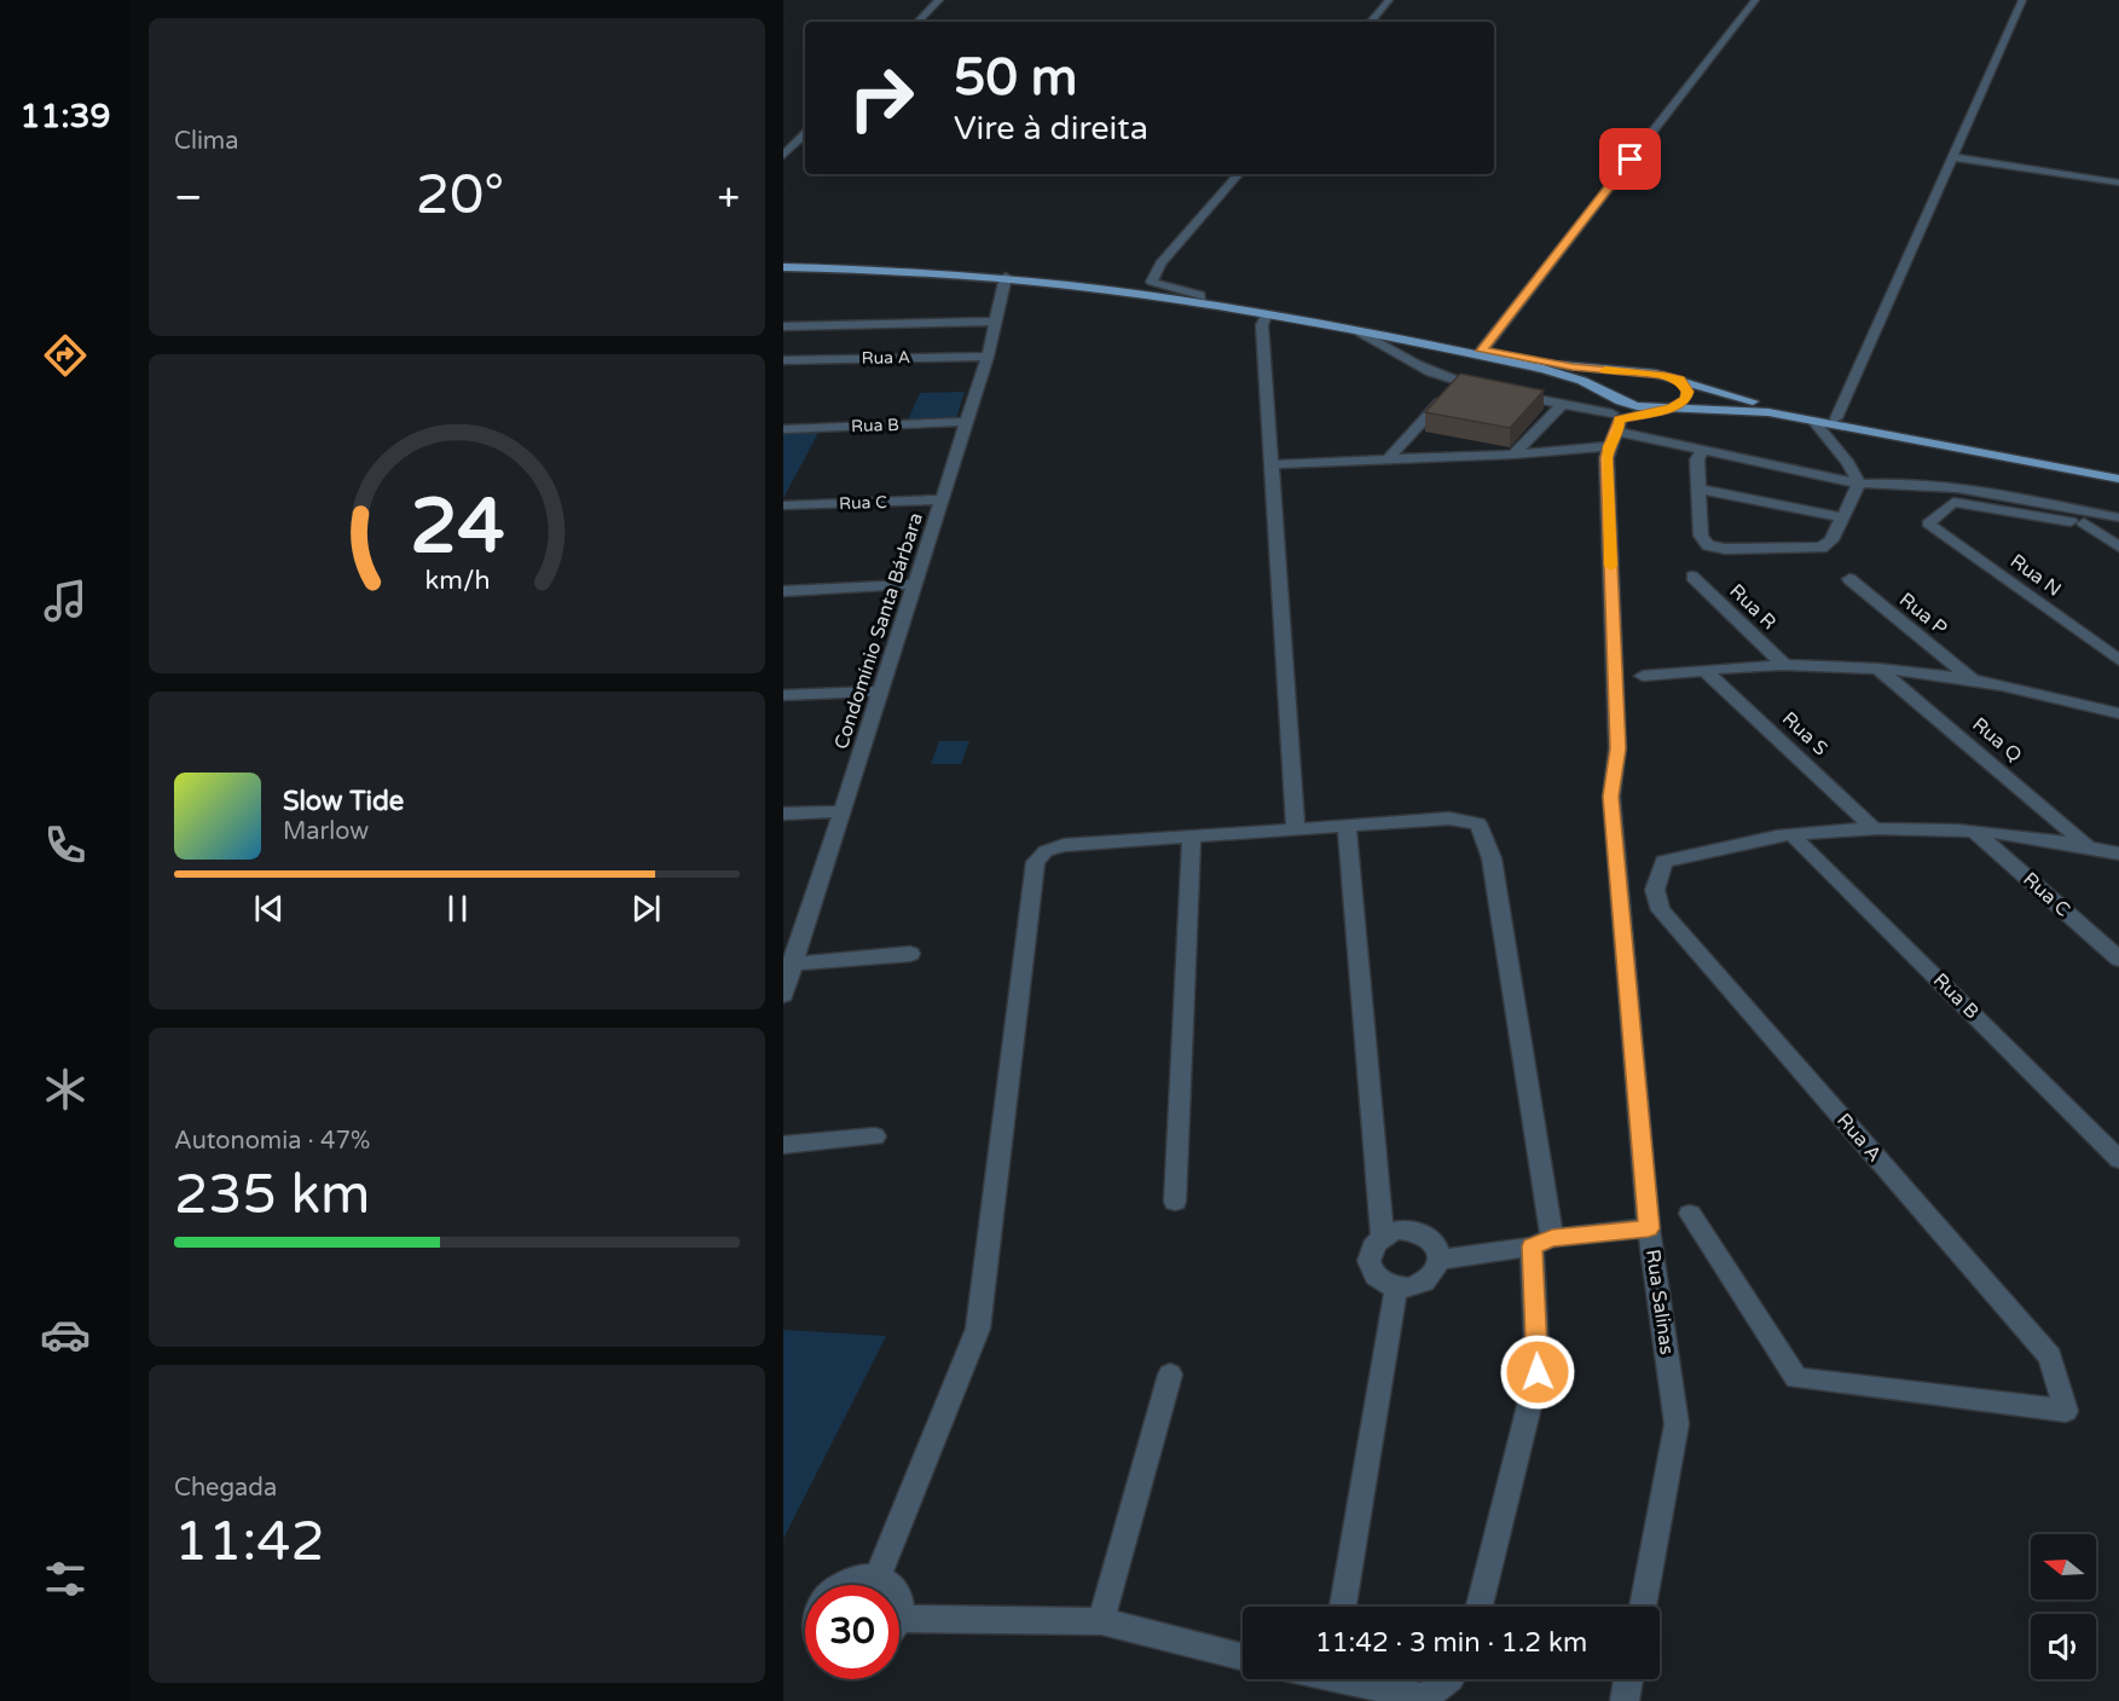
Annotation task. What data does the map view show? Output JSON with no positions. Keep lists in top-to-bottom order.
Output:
{
  "streets": {
    "street": [
      "Rua A",
      "Rua B",
      "Rua C",
      "Rua N",
      "Rua R",
      "Rua P",
      "Condomínio Santa Bárbara",
      "Rua S",
      "Rua Q",
      "Rua Salinas"
    ]
  },
  "crossings": [
    ["Rua A", "Rua B"],
    ["Rua A", "Rua C"],
    ["Rua A", "Condomínio Santa Bárbara"],
    ["Rua A", "Rua S"],
    ["Rua A", "Rua Q"],
    ["Rua B", "Condomínio Santa Bárbara"],
    ["Rua C", "Condomínio Santa Bárbara"]
  ],
  "north": "left",
  "page": {
    "tabs": "11:39",
    "tile": [
      "Clima",
      ["Autonomia · 47%", "235 km"],
      ["Chegada", "11:42"]
    ],
    "turn": ["50 m", "Vire à direita"],
    "heat": ["−", "20°", "+"],
    "song": ["Slow Tide", "Marlow"],
    "limit": "30",
    "trip": "11:42 · 3 min · 1.2 km",
    "gauge": ["24", "km/h"]
  }
}
